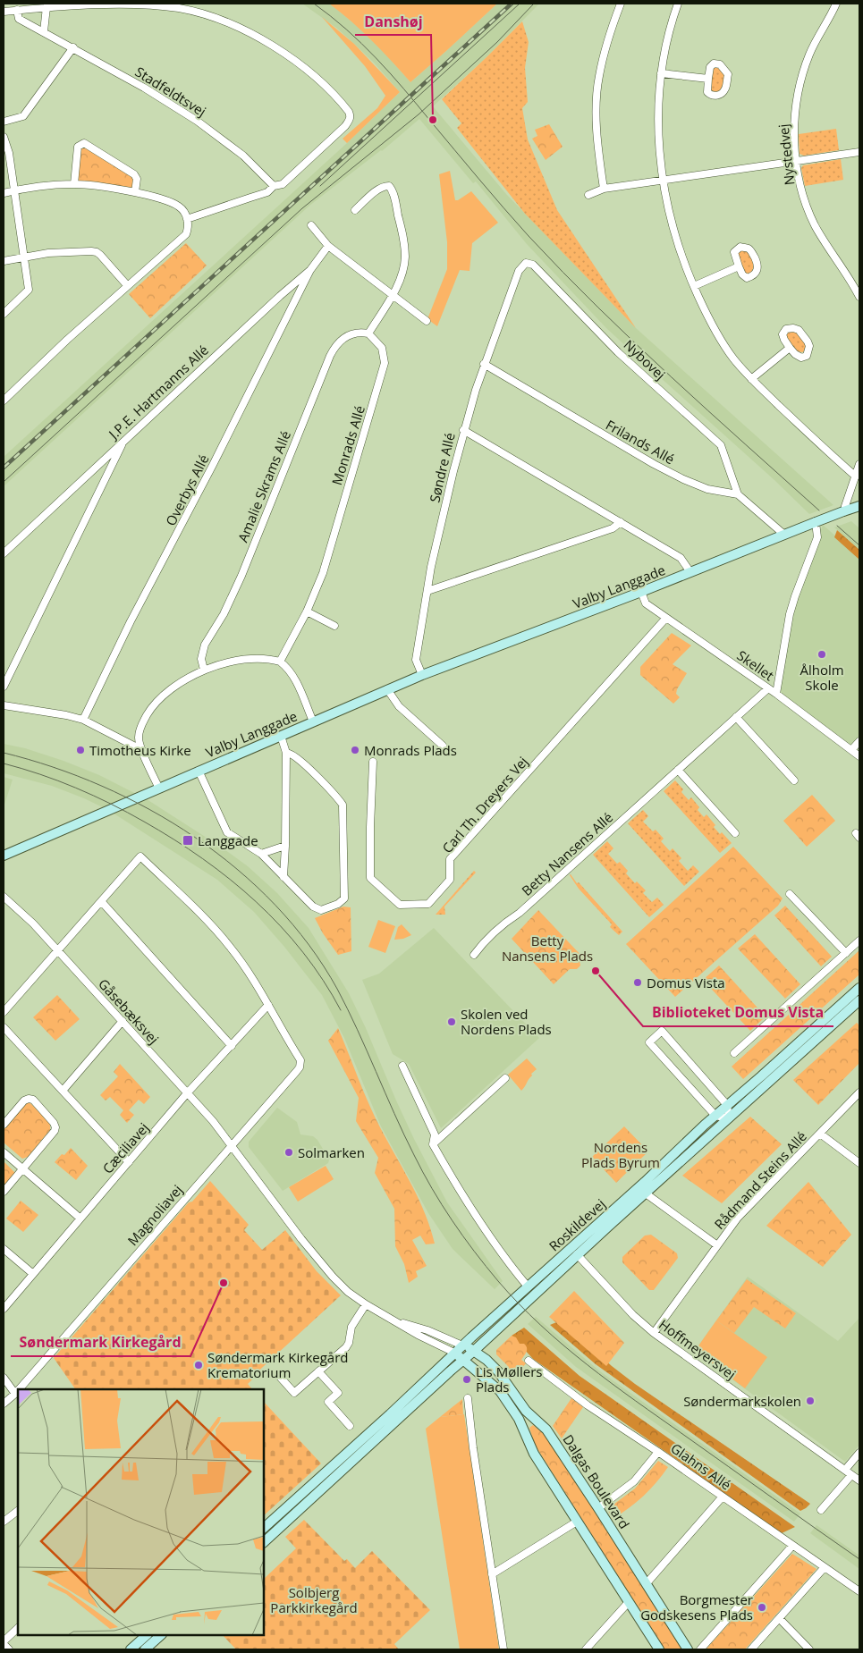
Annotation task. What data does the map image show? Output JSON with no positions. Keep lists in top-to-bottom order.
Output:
{
  "streets": {
    "street": [
      "Stadfeldtsvej",
      "Nystedvej",
      "Nybovej",
      "J.P.E. Hartmanns Allé",
      "Frilands Allé",
      "Monrads Allé",
      "Søndre Allé",
      "Amalie Skrams Allé",
      "Overbys Allé",
      "Valby Langgade",
      "Skellet",
      "Carl Th. Dreyers Vej",
      "Betty Nansens Allé",
      "Gåsebæksvej",
      "Cæciliavej",
      "Rådmand Steins Allé",
      "Magnoliavej",
      "Roskildevej",
      "Hoffmeyersvej",
      "Glahns Allé",
      "Dalgas Boulevard"
    ]
  },
  "crossings": [
    ["Nybovej", "Frilands Allé"],
    ["Nybovej", "Søndre Allé"],
    ["J.P.E. Hartmanns Allé", "Overbys Allé"],
    ["Frilands Allé", "Søndre Allé"],
    ["Monrads Allé", "Amalie Skrams Allé"],
    ["Søndre Allé", "Valby Langgade"],
    ["Valby Langgade", "Skellet"],
    ["Skellet", "Carl Th. Dreyers Vej"],
    ["Skellet", "Betty Nansens Allé"],
    ["Gåsebæksvej", "Cæciliavej"],
    ["Gåsebæksvej", "Magnoliavej"],
    ["Cæciliavej", "Magnoliavej"],
    ["Rådmand Steins Allé", "Hoffmeyersvej"],
    ["Roskildevej", "Hoffmeyersvej"],
    ["Roskildevej", "Dalgas Boulevard"]
  ],
  "parks": ["Betty Nansens Plads", "Nordens Plads Byrum", "Solbjerg Parkkirkegård"],
  "places": {
    "other": [
      "Danshøj",
      "Ålholm Skole",
      "Timotheus Kirke",
      "Monrads Plads",
      "Biblioteket Domus Vista",
      "Domus Vista",
      "Skolen ved Nordens Plads",
      "Solmarken",
      "Søndermark Kirkegård",
      "Søndermark Kirkegård Krematorium",
      "Lis Møllers Plads",
      "Søndermarkskolen",
      "Borgmester Godskesens Plads"
    ],
    "transit": ["Langgade"]
  }
}
